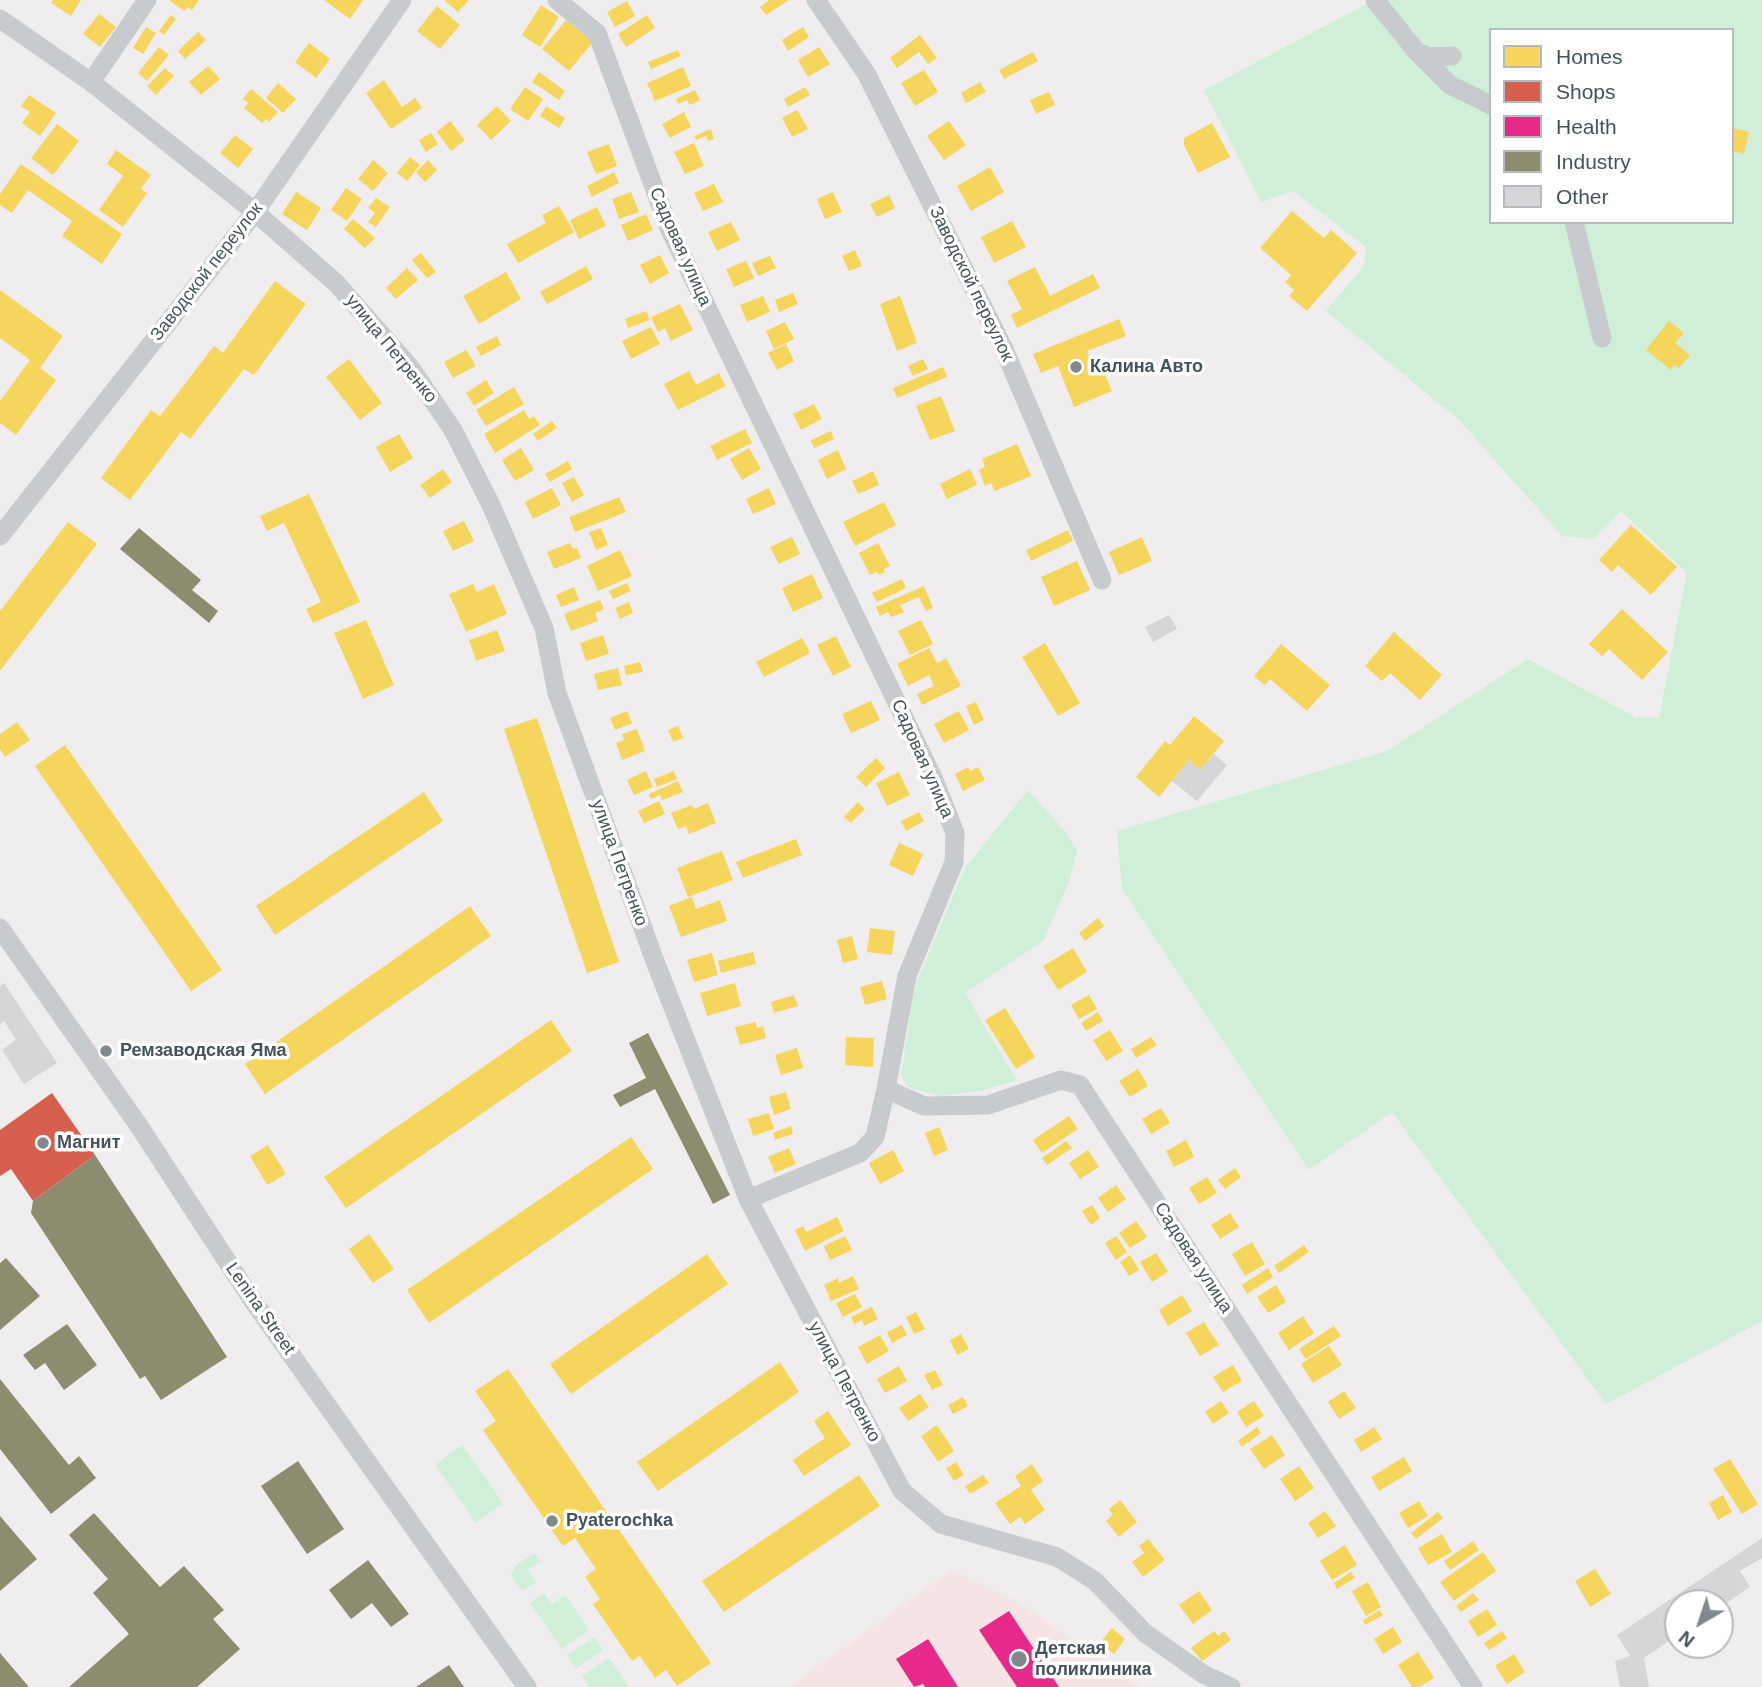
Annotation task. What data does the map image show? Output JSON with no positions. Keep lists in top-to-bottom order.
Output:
{
  "streets": {
    "street": [
      "Садовая улица",
      "Заводской переулок",
      "улица Петренко",
      "Lenina Street"
    ]
  },
  "crossings": [
    ["Заводской переулок", "улица Петренко"]
  ],
  "places": [
    "Калина Авто",
    "Ремзаводская Яма",
    "Магнит",
    "Pyaterochka",
    "Детская поликлиника"
  ],
  "legend": [
    "Homes",
    "Shops",
    "Health",
    "Industry",
    "Other"
  ],
  "north": "bottom left"
}
